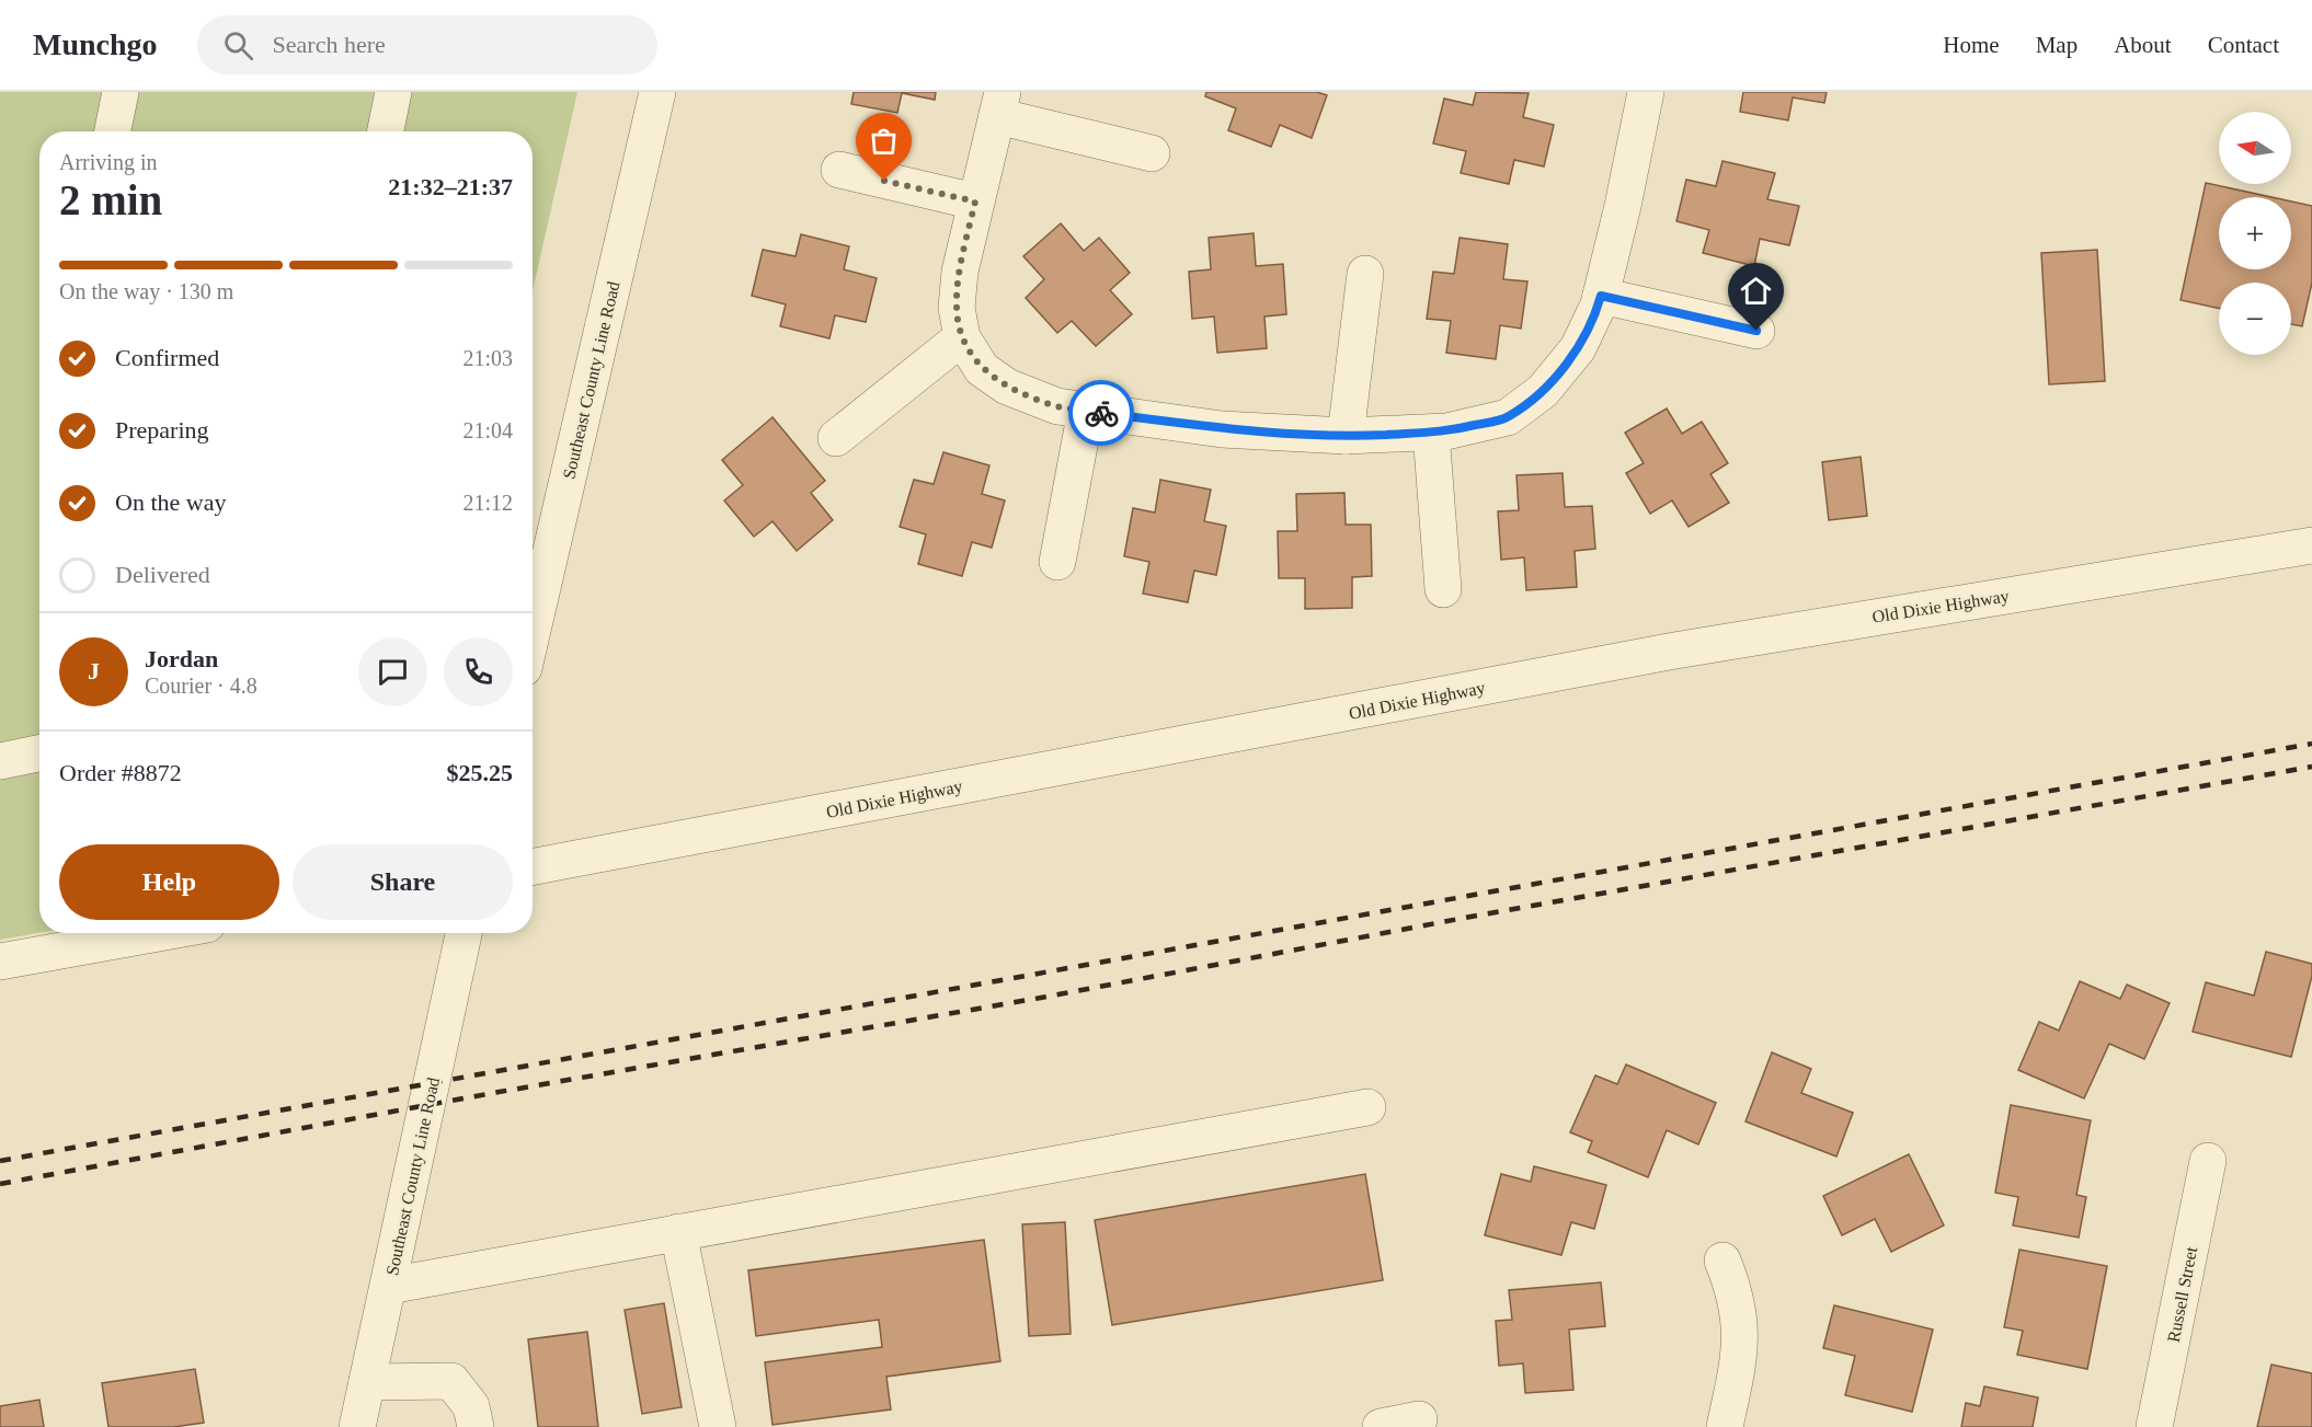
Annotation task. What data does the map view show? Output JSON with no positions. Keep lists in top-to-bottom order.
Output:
{
  "streets": {
    "street": ["Southeast County Line Road", "Old Dixie Highway", "Russell Street"]
  },
  "north": "left",
  "page": {
    "header": "Munchgo",
    "search": "Search here",
    "nav": [
      "Home",
      "Map",
      "About",
      "Contact"
    ],
    "map_buttons": ["+", "−"],
    "heading": ["2 min", "Arriving in", "21:32–21:37"],
    "panel": [
      "Jordan",
      "Courier · 4.8",
      "Order #8872",
      "$25.25"
    ],
    "bar": "On the way · 130 m",
    "list": [
      ["Confirmed", "21:03"],
      ["Preparing", "21:04"],
      ["On the way", "21:12"],
      "Delivered"
    ],
    "round": "J",
    "buttons": ["Help", "Share"]
  }
}
